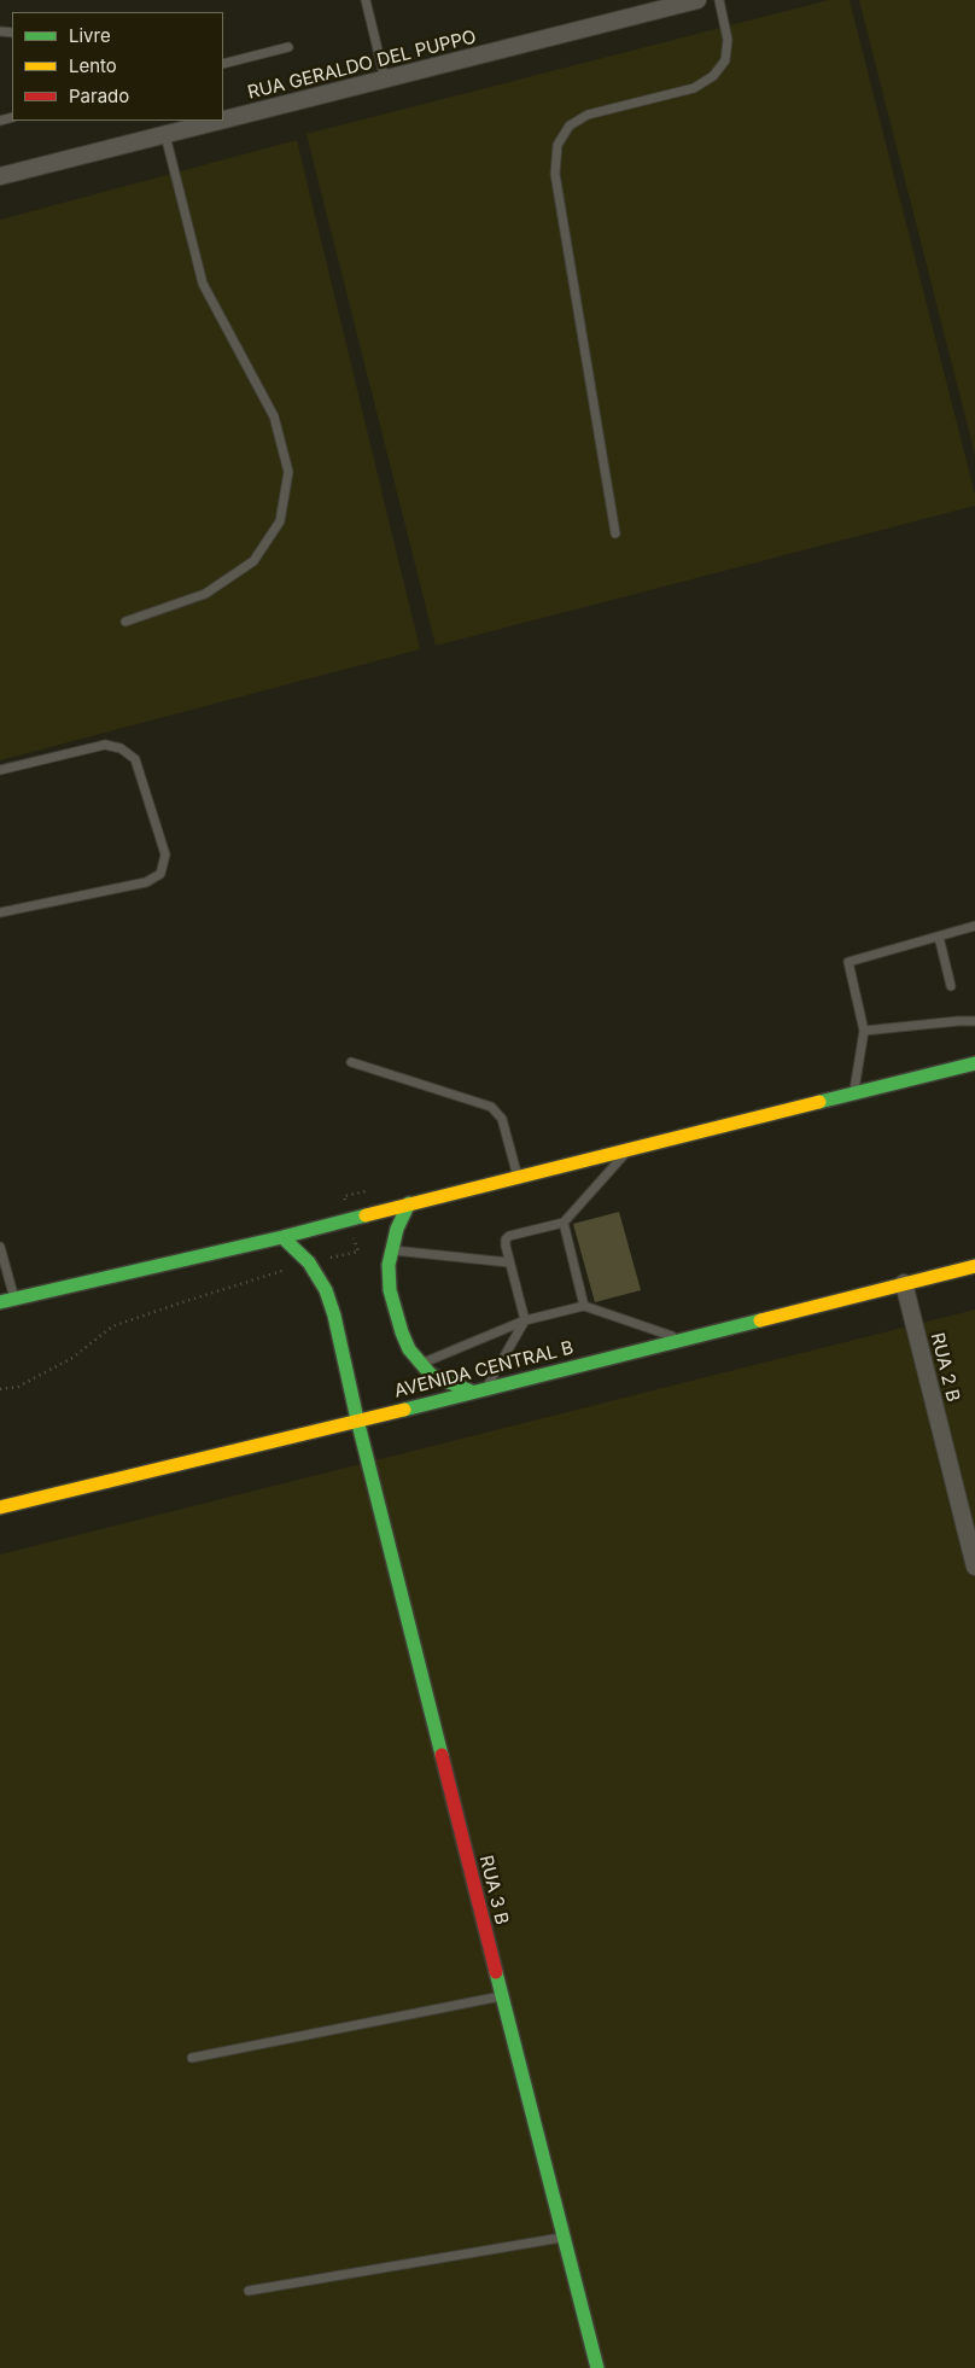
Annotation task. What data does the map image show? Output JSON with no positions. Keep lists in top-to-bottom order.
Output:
{
  "streets": {
    "main road": ["AVENIDA CENTRAL B", "RUA 3 B"],
    "street": ["RUA GERALDO DEL PUPPO", "RUA 2 B"]
  },
  "crossings": [
    ["RUA 2 B", "AVENIDA CENTRAL B"],
    ["AVENIDA CENTRAL B", "RUA 3 B"]
  ],
  "legend": ["Livre", "Lento", "Parado"]
}
